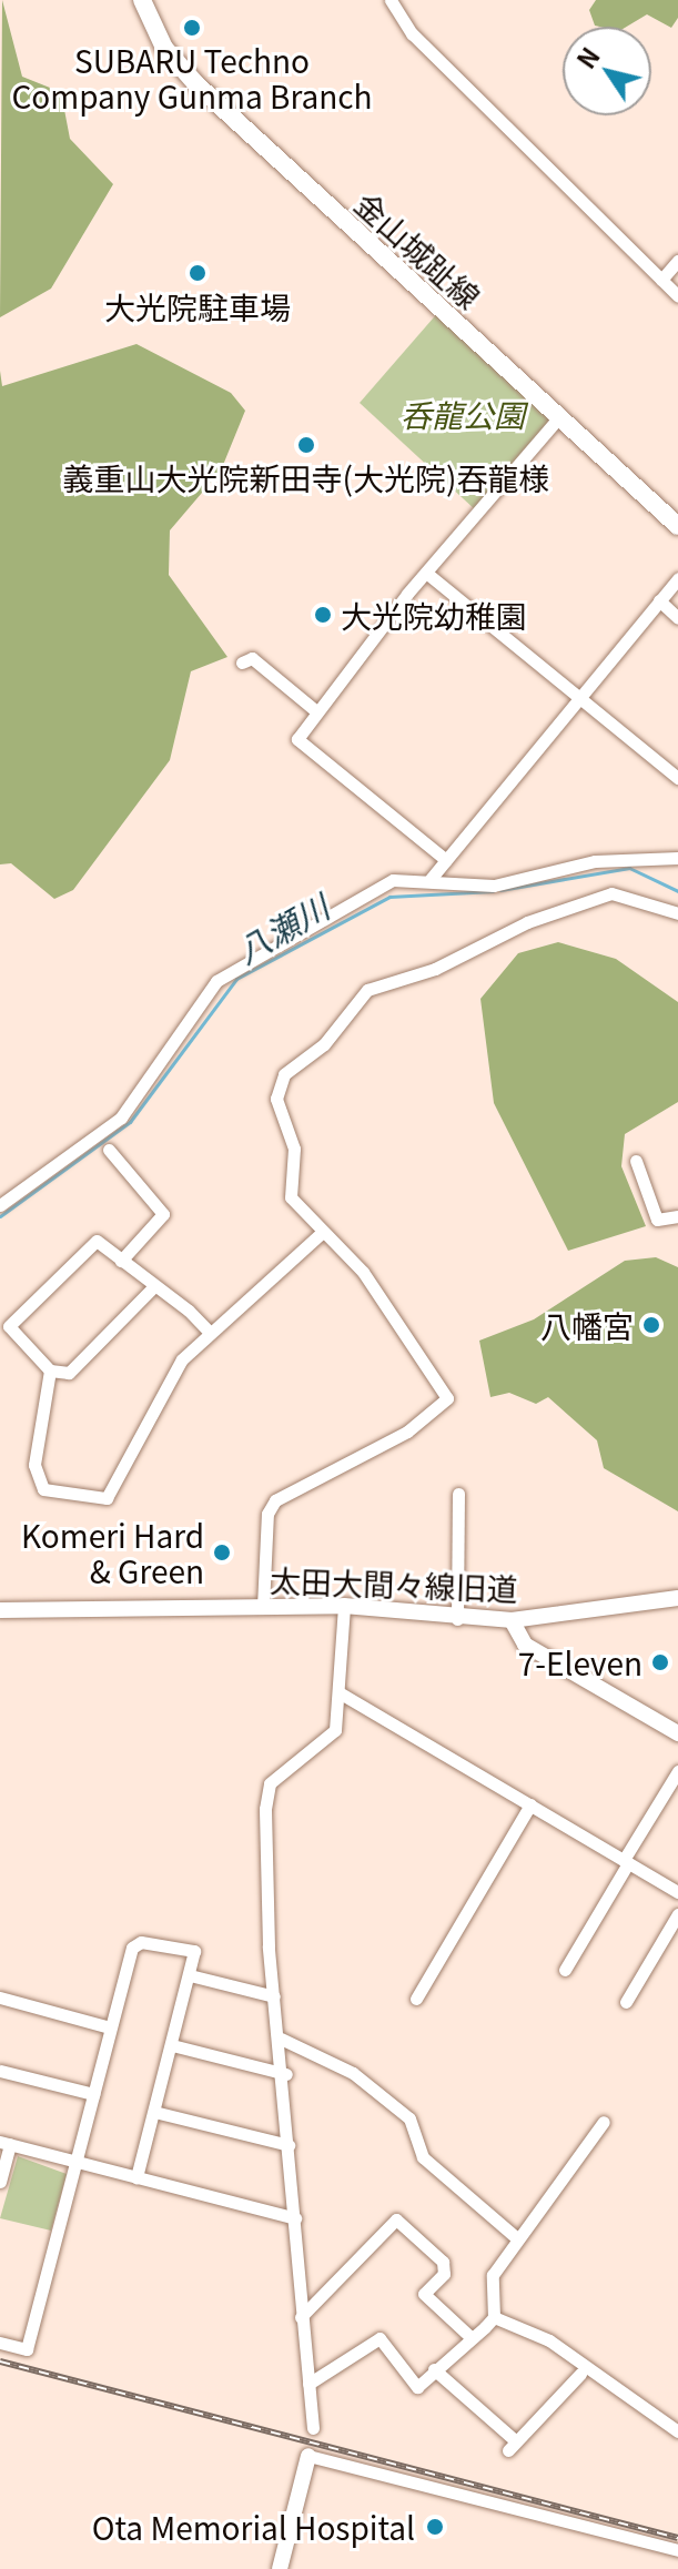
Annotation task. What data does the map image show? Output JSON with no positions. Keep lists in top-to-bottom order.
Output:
{
  "streets": {
    "main road": ["金山城趾線"],
    "street": ["太田大間々線旧道"]
  },
  "water": ["八瀬川"],
  "parks": ["呑龍公園"],
  "places": [
    "SUBARU Techno Company Gunma Branch",
    "大光院駐車場",
    "義重山大光院新田寺(大光院)吞龍様",
    "大光院幼稚園",
    "八幡宮",
    "Komeri Hard & Green",
    "7-Eleven",
    "Ota Memorial Hospital"
  ],
  "north": "top left"
}
